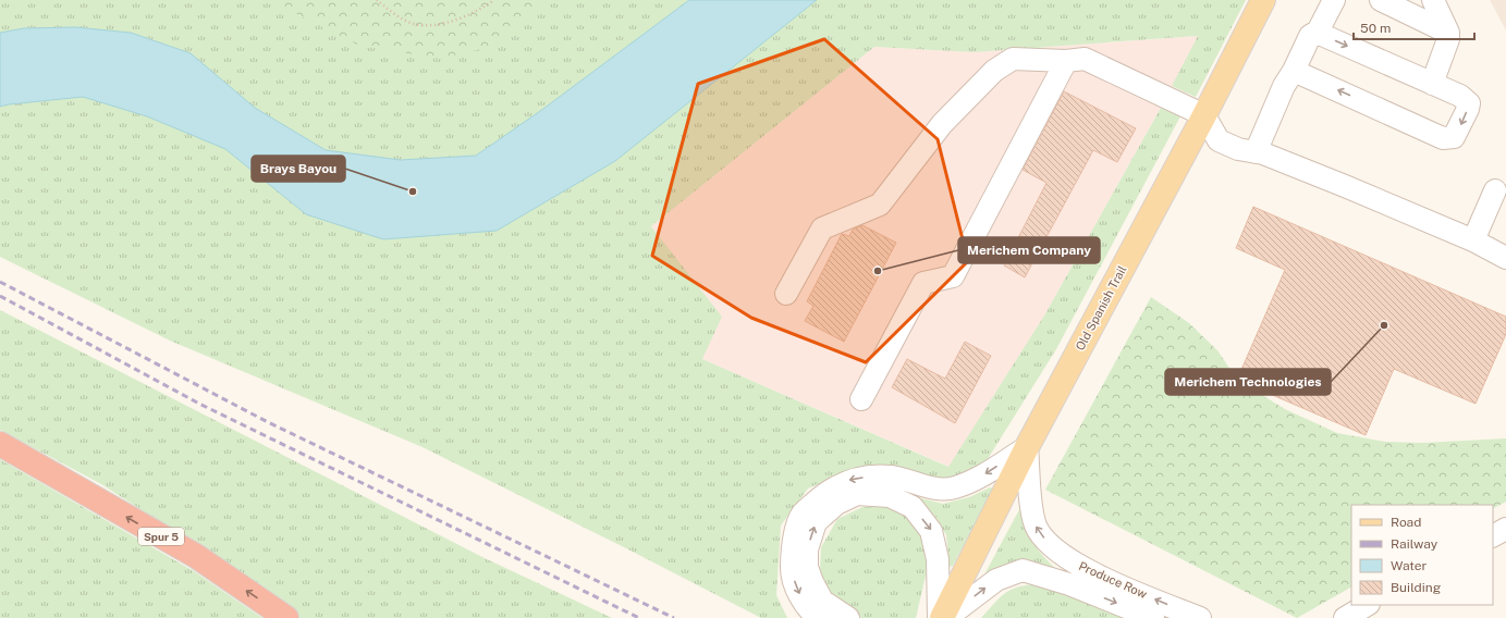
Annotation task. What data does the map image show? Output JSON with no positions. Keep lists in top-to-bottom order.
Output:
{
  "streets": {
    "highway": ["Spur 5"],
    "main road": ["Old Spanish Trail"],
    "street": ["Produce Row"]
  },
  "crossings": [
    ["Old Spanish Trail", "Produce Row"]
  ],
  "one_way": ["Spur 5"],
  "places": ["Brays Bayou", "Merichem Company", "Merichem Technologies"],
  "legend": [
    "Road",
    "Railway",
    "Water",
    "Building"
  ],
  "scale_bar": "50 m"
}
